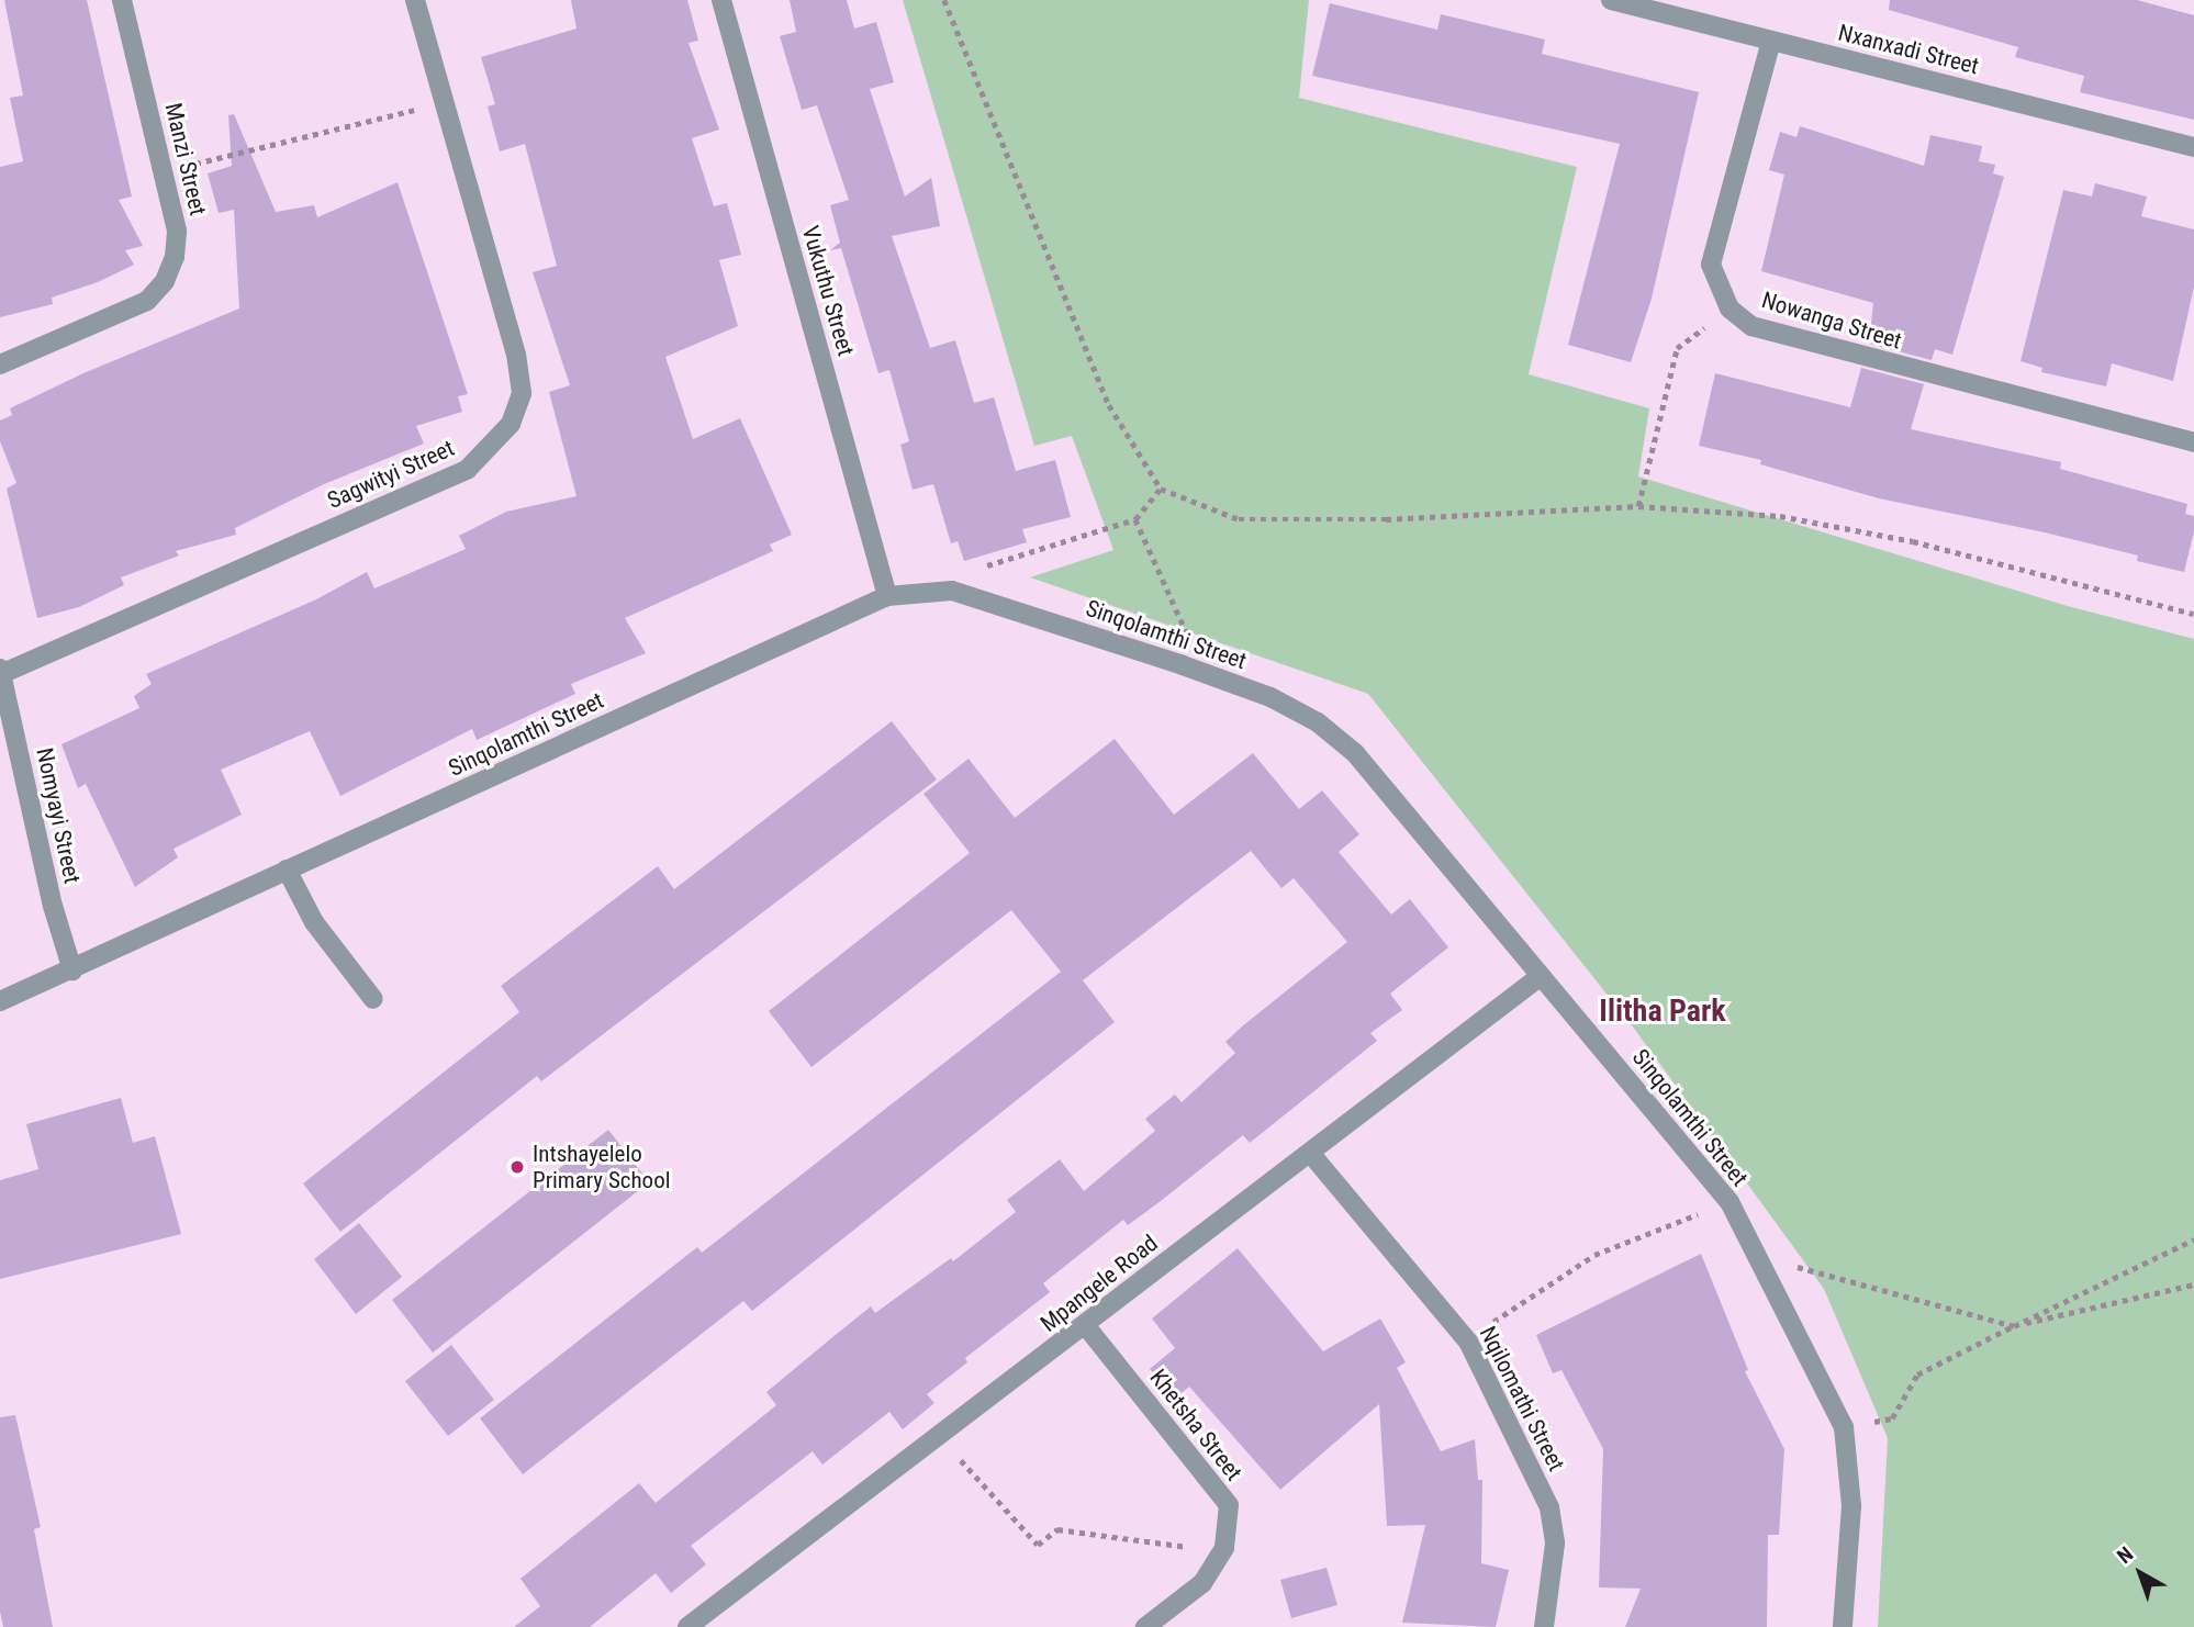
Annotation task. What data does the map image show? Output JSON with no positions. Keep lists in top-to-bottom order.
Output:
{
  "streets": {
    "street": [
      "Nxanxadi Street",
      "Manzi Street",
      "Vukuthu Street",
      "Nowanga Street",
      "Sagwityi Street",
      "Sinqolamthi Street",
      "Nomyayi Street",
      "Mpangele Road",
      "Nqilomathi Street",
      "Khetsha Street"
    ]
  },
  "crossings": [
    ["Nxanxadi Street", "Nowanga Street"],
    ["Vukuthu Street", "Sinqolamthi Street"],
    ["Sagwityi Street", "Nomyayi Street"],
    ["Sinqolamthi Street", "Nomyayi Street"],
    ["Sinqolamthi Street", "Mpangele Road"],
    ["Mpangele Road", "Nqilomathi Street"],
    ["Mpangele Road", "Khetsha Street"]
  ],
  "districts": ["Ilitha Park"],
  "places": ["Intshayelelo Primary School"],
  "north": "top left"
}
